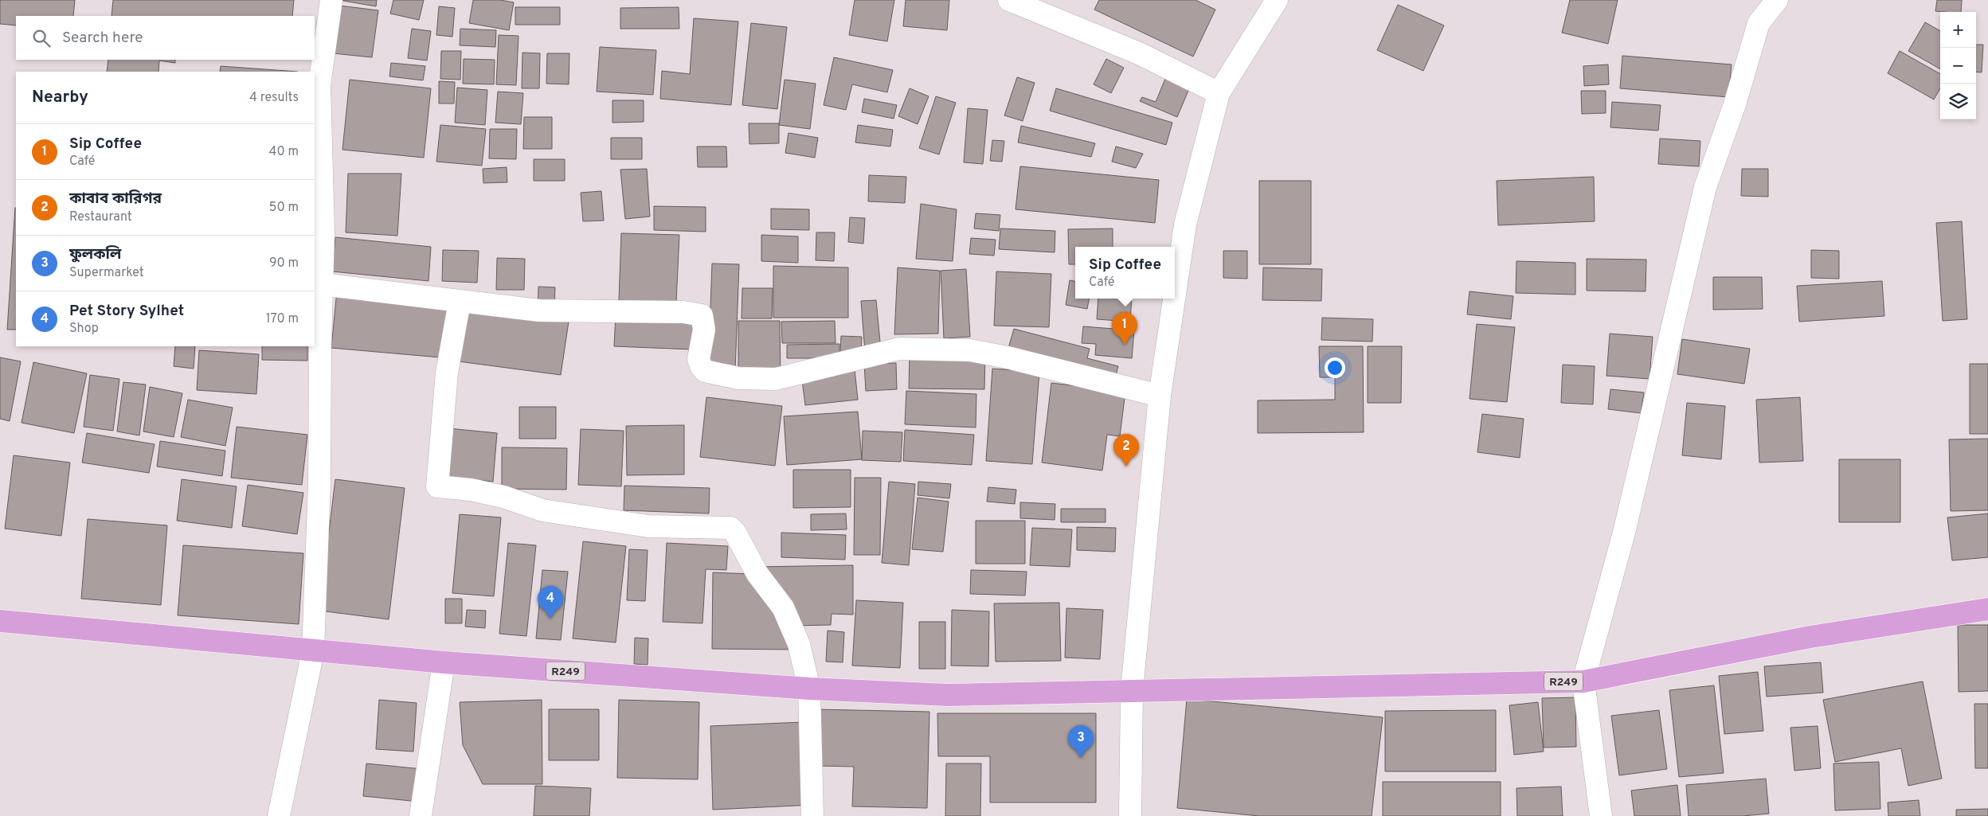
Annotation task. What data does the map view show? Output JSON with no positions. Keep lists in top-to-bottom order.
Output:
{
  "streets": {
    "main road": ["R249"]
  },
  "page": {
    "map_buttons": ["+", "−"],
    "search": "Search here",
    "heading": ["Nearby", "4 results"],
    "list": [
      {
        "mark": "1",
        "name": "Sip Coffee",
        "note": "Café",
        "value": "40 m"
      },
      {
        "mark": "2",
        "name": "কাবাব কারিগর",
        "note": "Restaurant",
        "value": "50 m"
      },
      {
        "mark": "3",
        "name": "ফুলকলি",
        "note": "Supermarket",
        "value": "90 m"
      },
      {
        "mark": "4",
        "name": "Pet Story Sylhet",
        "note": "Shop",
        "value": "170 m"
      }
    ],
    "popup": ["Sip Coffee", "Café"],
    "pins": [
      "1",
      "2",
      "4",
      "3"
    ]
  }
}
